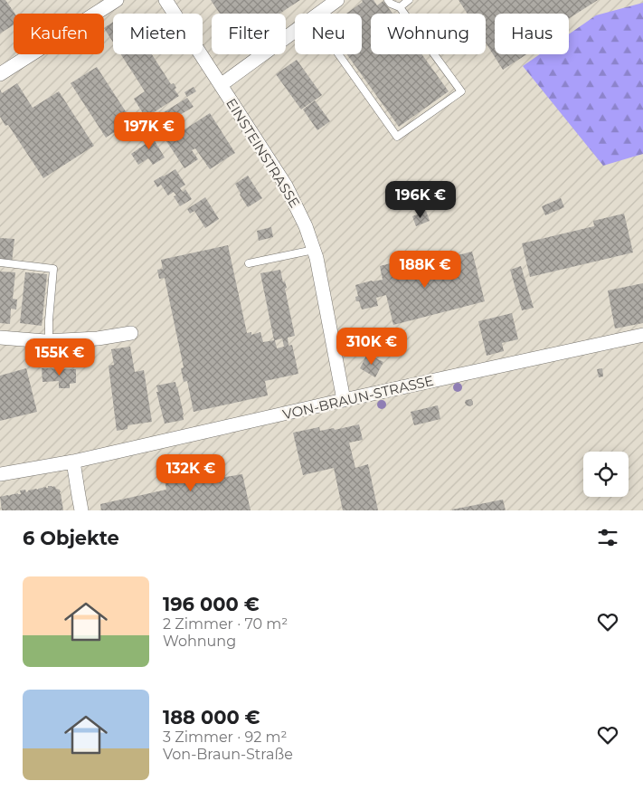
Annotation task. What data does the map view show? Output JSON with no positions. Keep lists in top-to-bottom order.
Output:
{
  "streets": {
    "street": ["EINSTEINSTRASSE", "VON-BRAUN-STRASSE"]
  },
  "crossings": [
    ["EINSTEINSTRASSE", "VON-BRAUN-STRASSE"]
  ],
  "page": {
    "chip": [
      "Kaufen",
      "Mieten",
      "Filter",
      "Neu",
      "Wohnung",
      "Haus"
    ],
    "price": [
      "197K €",
      "196K €",
      "188K €",
      "310K €",
      "155K €",
      "132K €"
    ],
    "heading": "6 Objekte",
    "list": [
      {
        "name": "196 000 €",
        "note": "2 Zimmer · 70 m² · Wohnung"
      },
      {
        "name": "188 000 €",
        "note": "3 Zimmer · 92 m² · Von-Braun-Straße"
      }
    ]
  }
}
